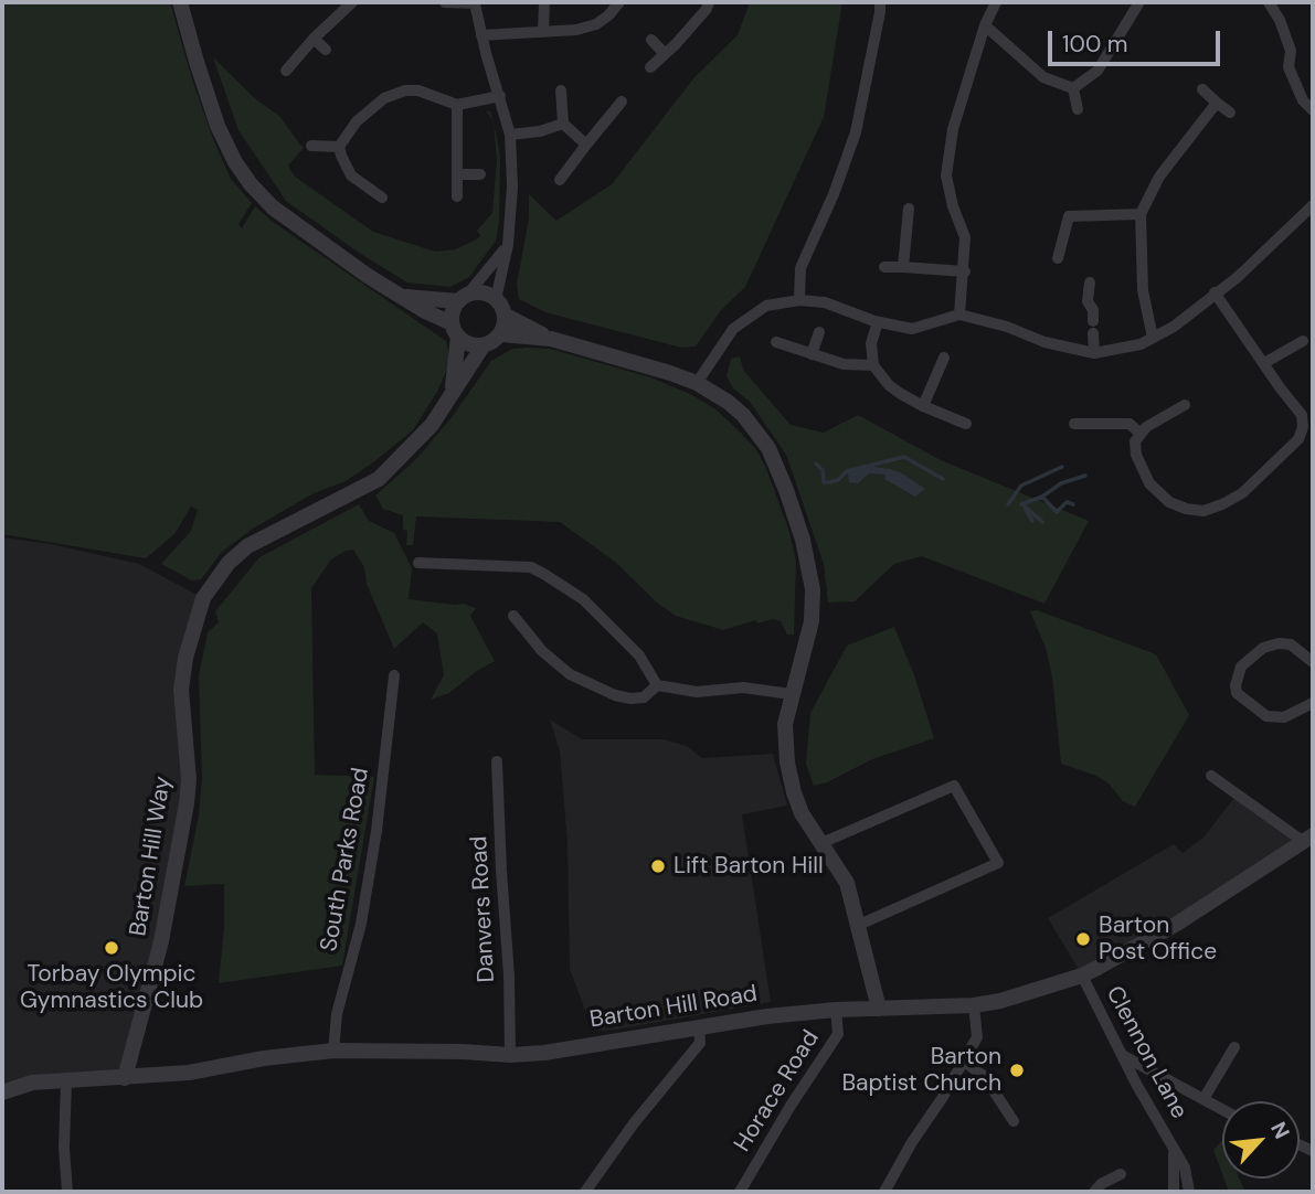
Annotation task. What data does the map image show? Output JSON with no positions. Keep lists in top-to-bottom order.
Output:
{
  "streets": {
    "street": [
      "Barton Hill Way",
      "South Parks Road",
      "Danvers Road",
      "Barton Hill Road",
      "Clennon Lane",
      "Horace Road"
    ]
  },
  "crossings": [
    ["Barton Hill Way", "Barton Hill Road"],
    ["South Parks Road", "Barton Hill Road"],
    ["Danvers Road", "Barton Hill Road"],
    ["Barton Hill Road", "Clennon Lane"],
    ["Barton Hill Road", "Horace Road"]
  ],
  "places": [
    "Lift Barton Hill",
    "Barton Post Office",
    "Torbay Olympic Gymnastics Club",
    "Barton Baptist Church"
  ],
  "scale_bar": "100 m",
  "north": "top right"
}
